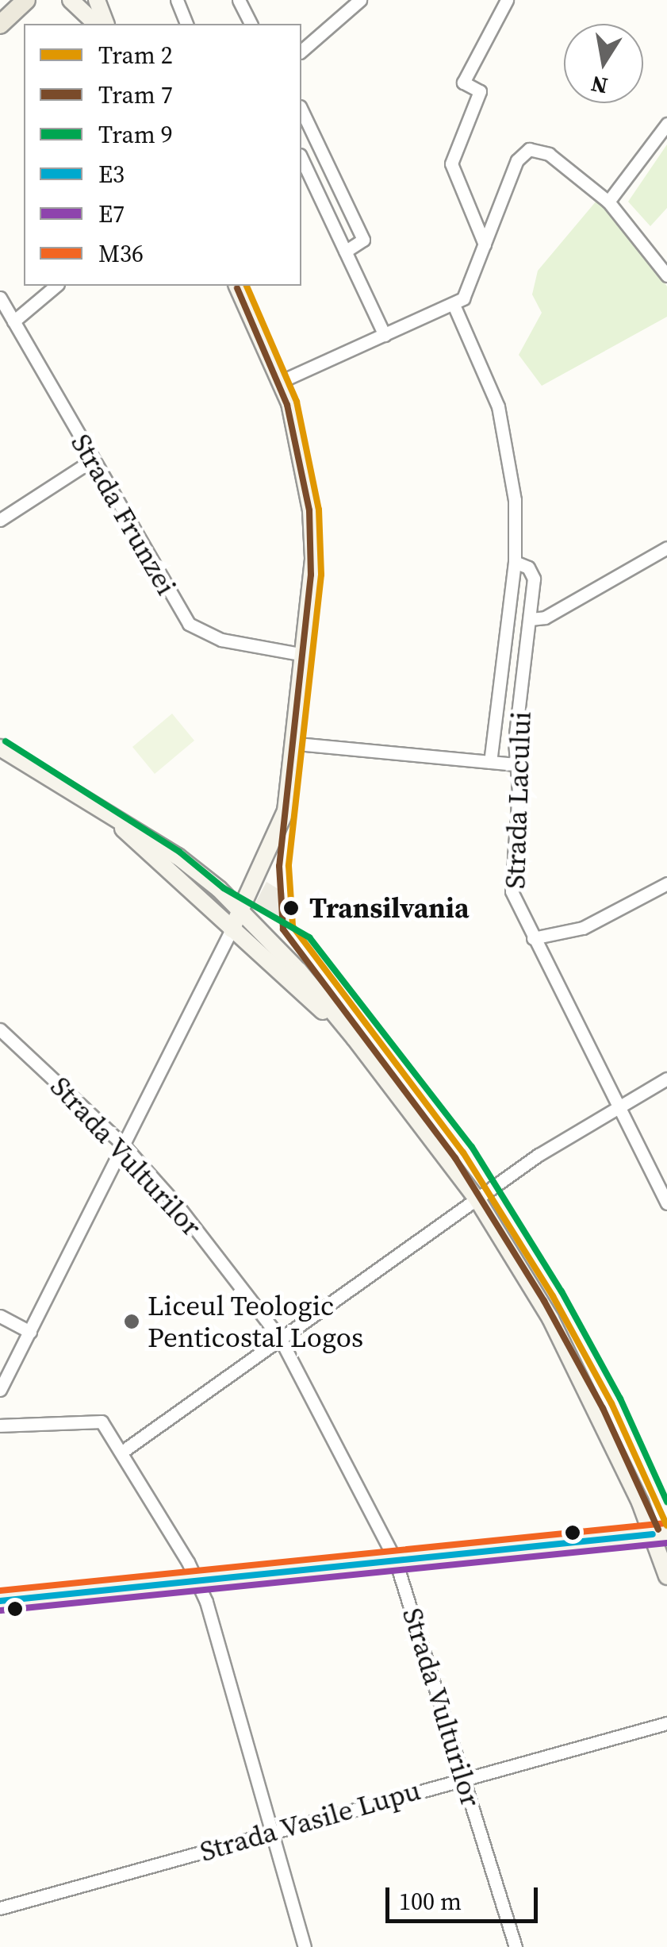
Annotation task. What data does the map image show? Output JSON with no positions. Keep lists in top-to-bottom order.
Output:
{
  "streets": {
    "street": [
      "Strada Frunzei",
      "Strada Lacului",
      "Strada Vulturilor",
      "Strada Vasile Lupu"
    ]
  },
  "crossings": [
    ["Strada Vulturilor", "Strada Vasile Lupu"]
  ],
  "places": ["Transilvania", "Liceul Teologic Penticostal Logos"],
  "lines": [
    "tram line 2",
    "tram line 7",
    "tram line 9",
    "transit line M36",
    "transit line E3",
    "transit line E7"
  ],
  "legend": [
    "Tram 2",
    "Tram 7",
    "Tram 9",
    "E3",
    "E7",
    "M36"
  ],
  "scale_bar": "100 m",
  "north": "bottom"
}
